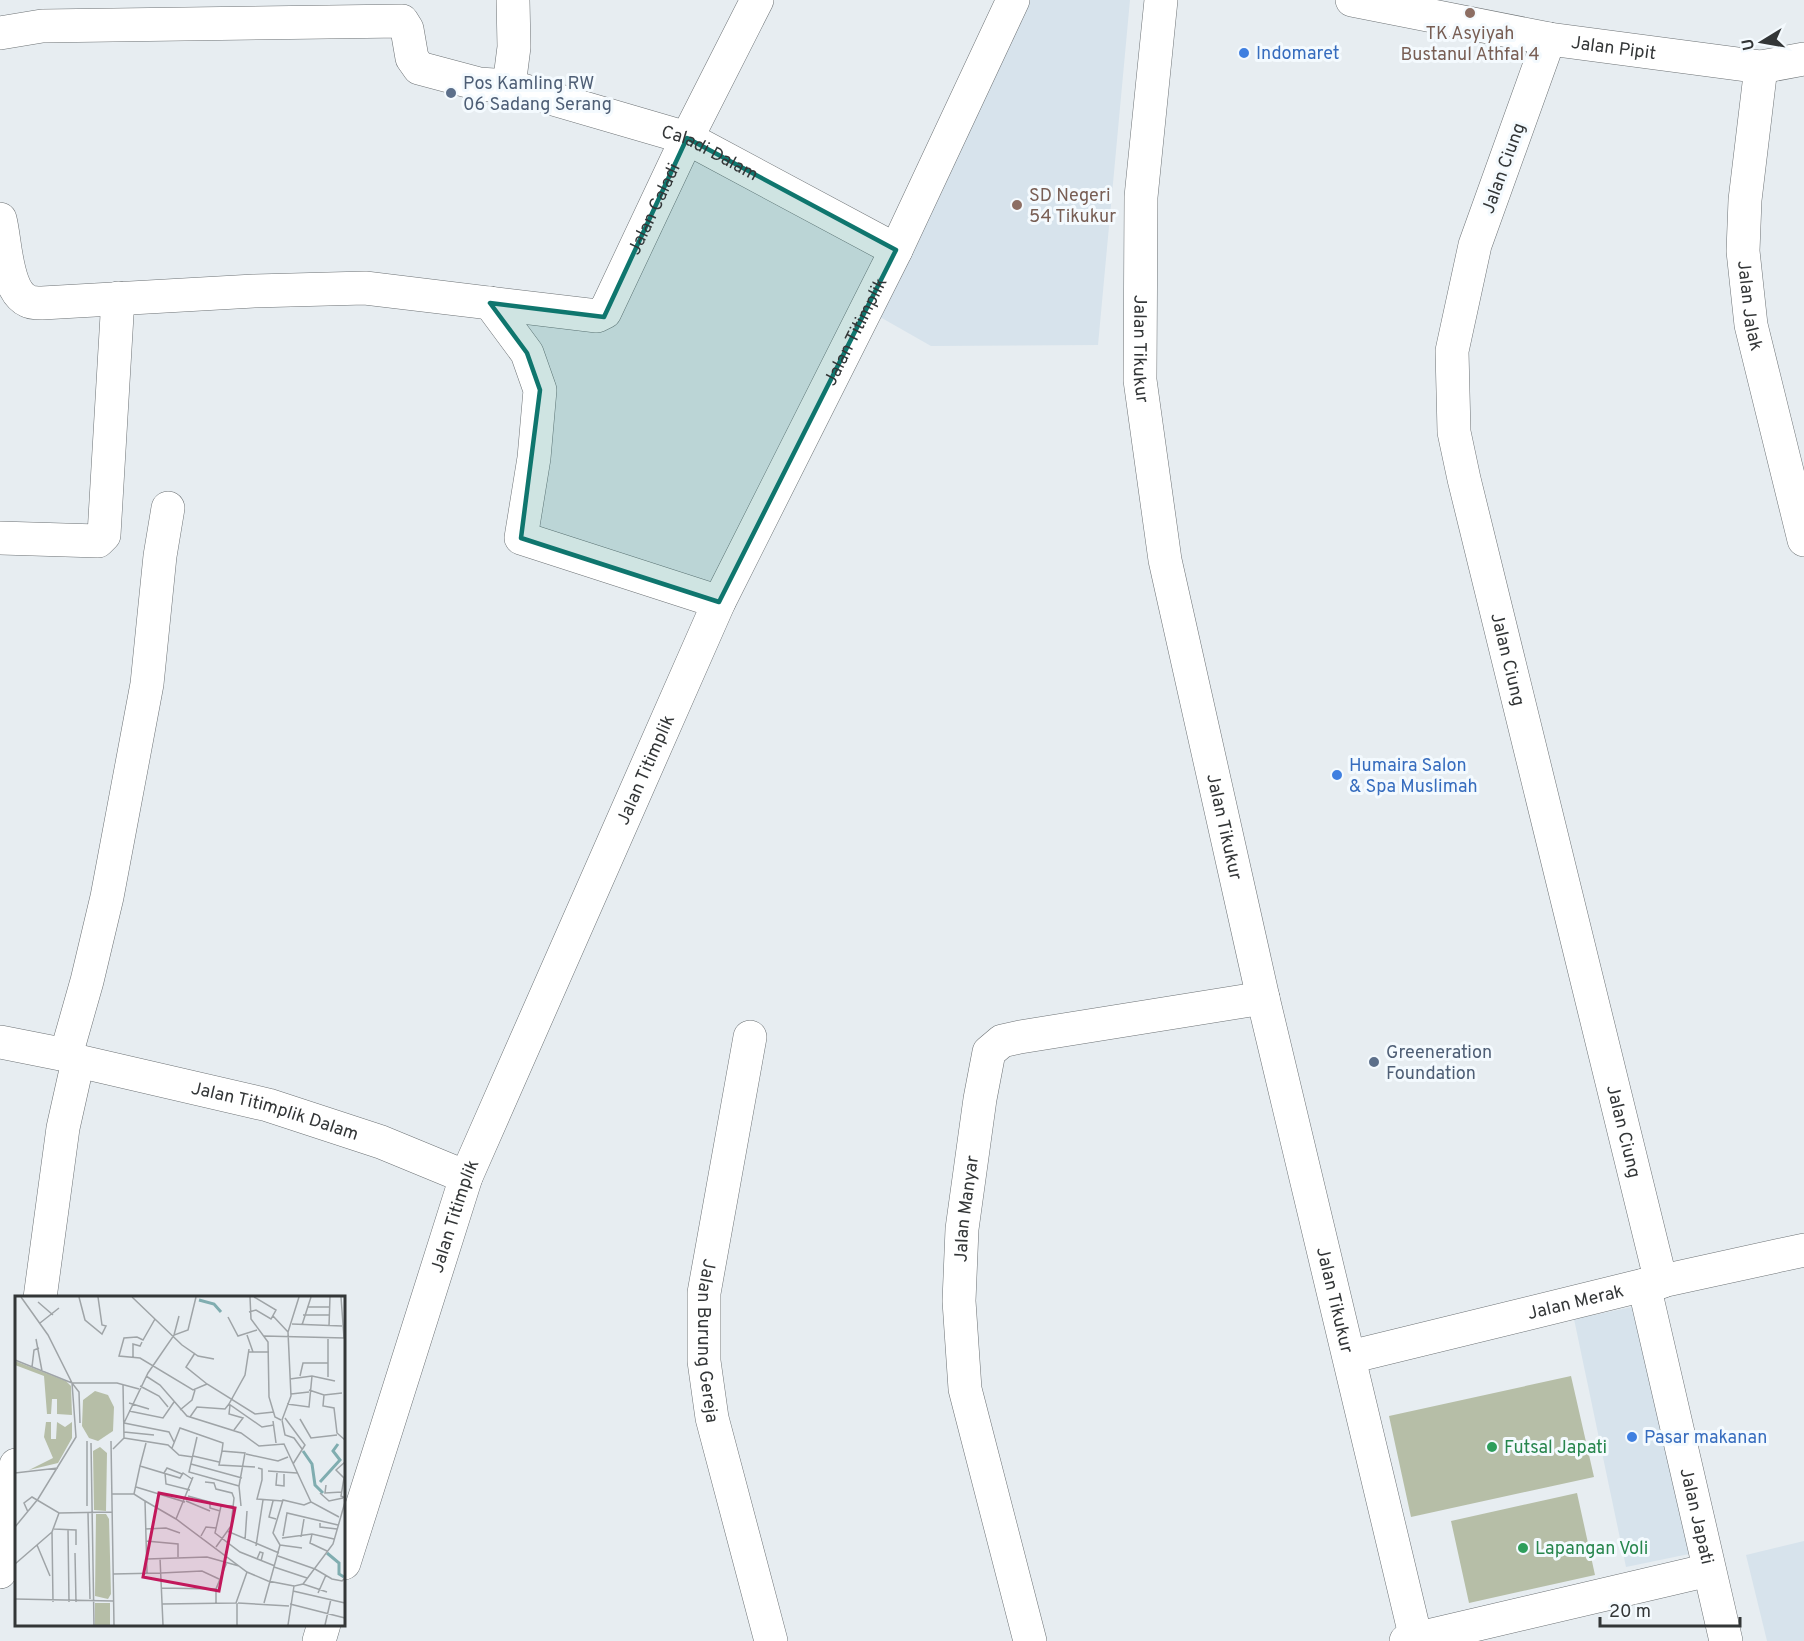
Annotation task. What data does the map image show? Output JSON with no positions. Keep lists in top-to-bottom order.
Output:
{
  "streets": {
    "street": [
      "Jalan Pipit",
      "Caladi Dalam",
      "Jalan Ciung",
      "Jalan Caladi",
      "Jalan Jalak",
      "Jalan Titimplik",
      "Jalan Tikukur",
      "Jalan Titimplik Dalam",
      "Jalan Manyar",
      "Jalan Merak",
      "Jalan Burung Gereja",
      "Jalan Japati"
    ]
  },
  "crossings": [
    ["Jalan Pipit", "Jalan Ciung"],
    ["Jalan Pipit", "Jalan Jalak"],
    ["Caladi Dalam", "Jalan Caladi"],
    ["Caladi Dalam", "Jalan Titimplik"],
    ["Jalan Ciung", "Jalan Merak"],
    ["Jalan Ciung", "Jalan Japati"],
    ["Jalan Titimplik", "Jalan Titimplik Dalam"],
    ["Jalan Tikukur", "Jalan Manyar"],
    ["Jalan Tikukur", "Jalan Merak"],
    ["Jalan Merak", "Jalan Japati"]
  ],
  "places": [
    "TK Asyiyah Bustanul Athfal 4",
    "Indomaret",
    "Pos Kamling RW 06 Sadang Serang",
    "SD Negeri 54 Tikukur",
    "Humaira Salon & Spa Muslimah",
    "Greeneration Foundation",
    "Pasar makanan",
    "Futsal Japati",
    "Lapangan Voli"
  ],
  "scale_bar": "20 m",
  "north": "left"
}
